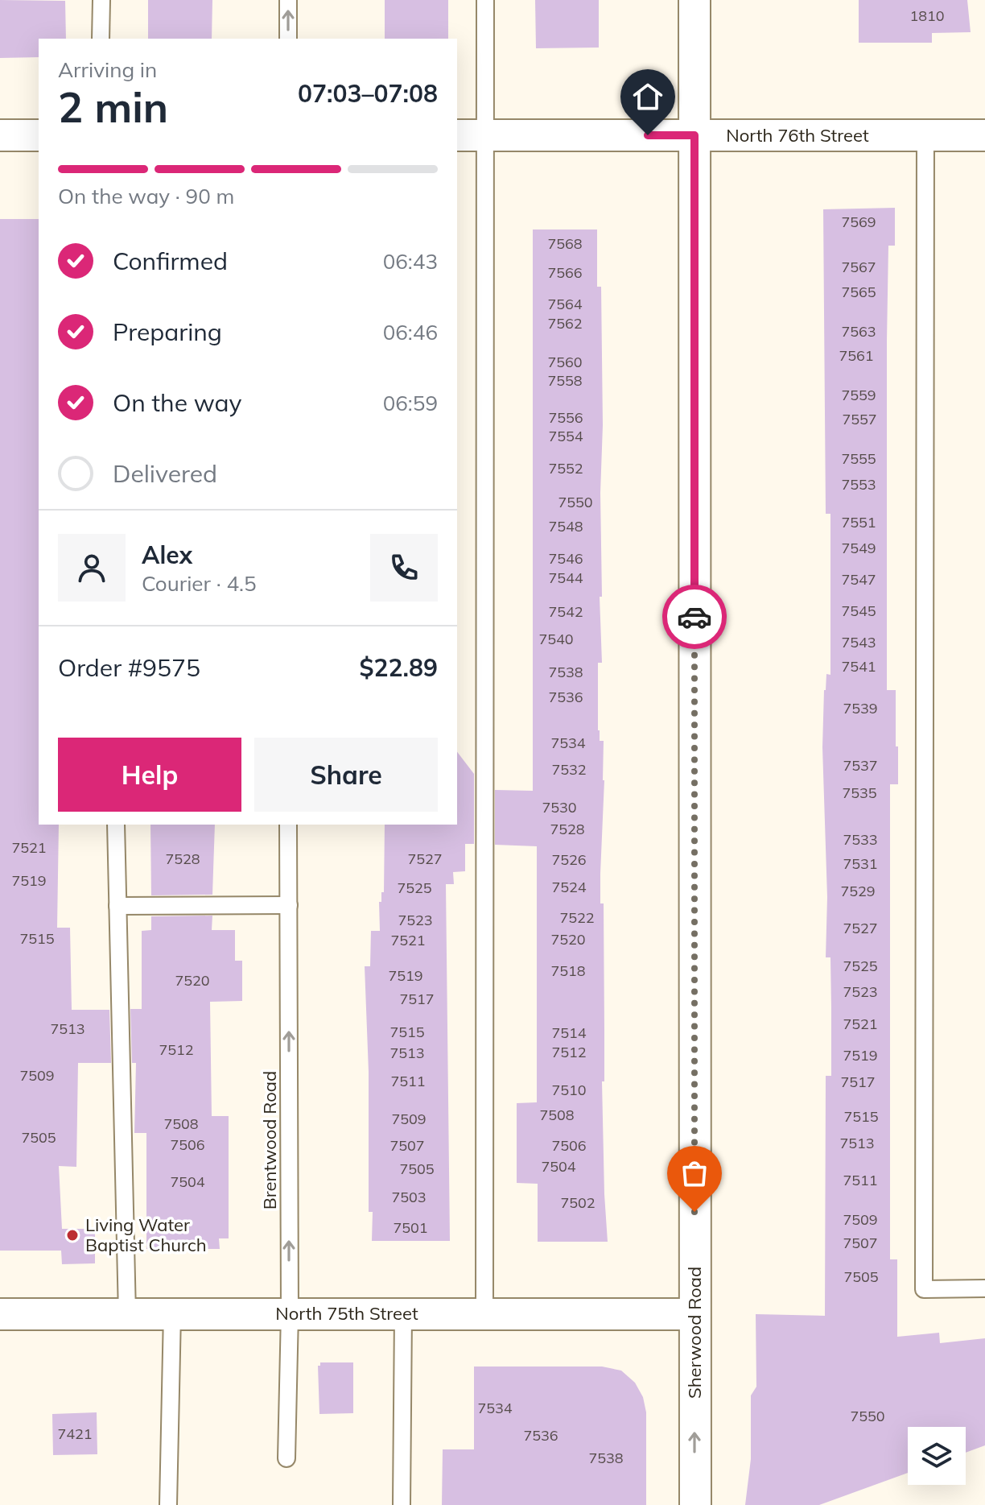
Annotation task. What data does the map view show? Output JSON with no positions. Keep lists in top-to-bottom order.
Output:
{
  "streets": {
    "street": ["North 76th Street", "North 75th Street", "Sherwood Road"],
    "lane": ["Brentwood Road"]
  },
  "crossings": [
    ["North 76th Street", "Sherwood Road"],
    ["Brentwood Road", "North 75th Street"],
    ["North 75th Street", "Sherwood Road"]
  ],
  "one_way": ["Brentwood Road"],
  "places": ["Living Water Baptist Church"],
  "house_numbers": [
    "1810",
    "7569",
    "7568",
    "7567",
    "7566",
    "7565",
    "7564",
    "7562",
    "7563",
    "7561",
    "7560",
    "7558",
    "7559",
    "7556",
    "7557",
    "7554",
    "7555",
    "7552",
    "7553",
    "7550",
    "7551",
    "7548",
    "7549",
    "7546",
    "7544",
    "7547",
    "7545",
    "7542",
    "7540",
    "7543",
    "7541",
    "7538",
    "7536",
    "7539",
    "7534",
    "7537",
    "7532",
    "7535",
    "7530",
    "7528",
    "7533",
    "7521",
    "7528",
    "7527",
    "7526",
    "7531",
    "7519",
    "7524",
    "7525",
    "7529",
    "7522",
    "7523",
    "7527",
    "7515",
    "7520",
    "7521",
    "7525",
    "7518",
    "7519",
    "7520",
    "7523",
    "7517",
    "7521",
    "7513",
    "7515",
    "7514",
    "7512",
    "7512",
    "7513",
    "7519",
    "7509",
    "7511",
    "7517",
    "7510",
    "7508",
    "7515",
    "7509",
    "7508",
    "7505",
    "7513",
    "7506",
    "7507",
    "7506",
    "7504",
    "7505",
    "7511",
    "7504",
    "7503",
    "7502",
    "7509",
    "7501",
    "7507",
    "7505",
    "7534",
    "7550",
    "7421",
    "7536",
    "7538"
  ],
  "page": {
    "heading": ["2 min", "Arriving in", "07:03–07:08"],
    "panel": [
      "Alex",
      "Courier · 4.5",
      "Order #9575",
      "$22.89"
    ],
    "bar": "On the way · 90 m",
    "list": [
      ["Confirmed", "06:43"],
      ["Preparing", "06:46"],
      ["On the way", "06:59"],
      "Delivered"
    ],
    "buttons": ["Help", "Share"]
  }
}
